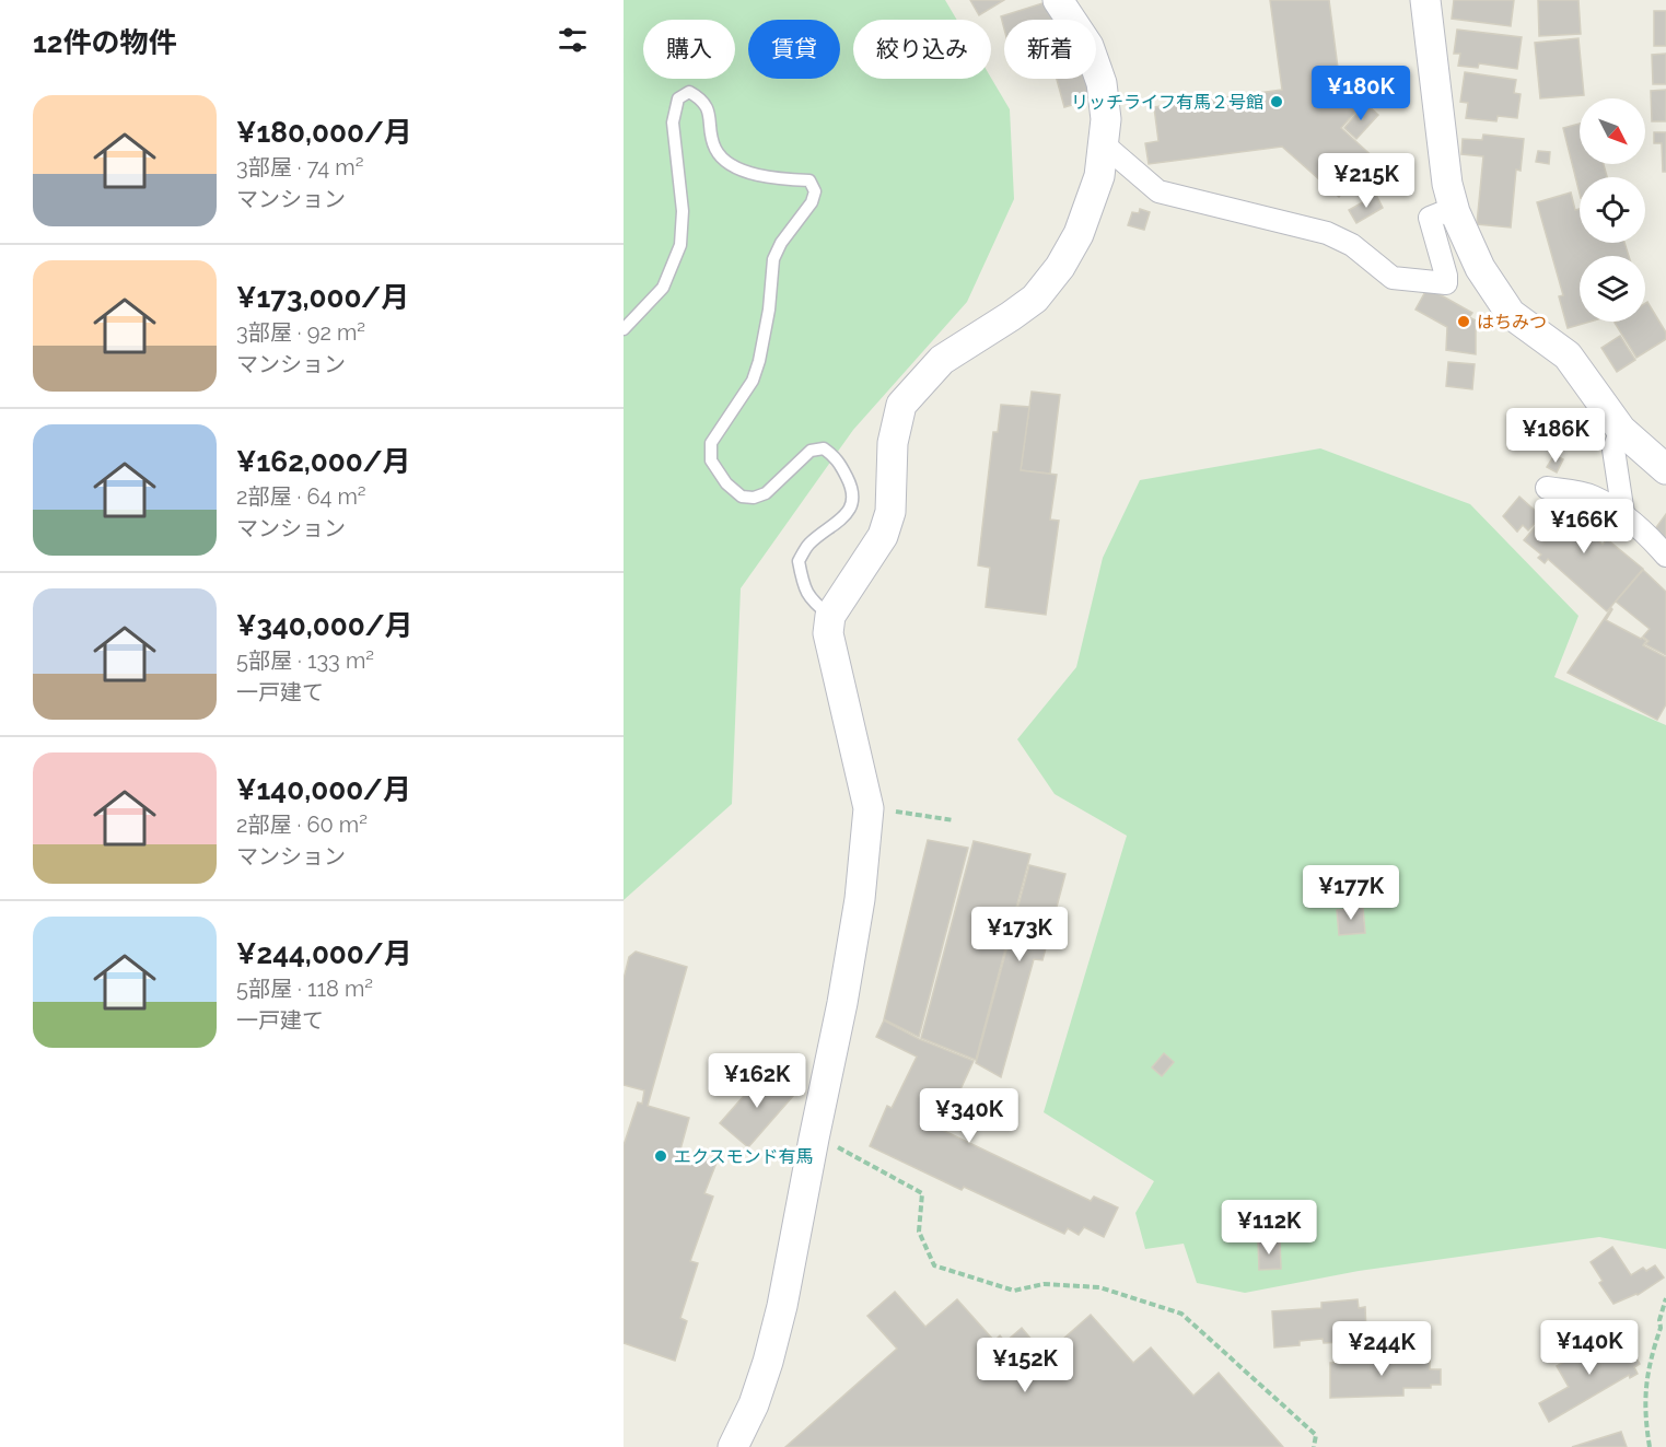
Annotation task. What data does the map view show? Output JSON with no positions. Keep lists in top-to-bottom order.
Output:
{
  "places": ["リッチライフ有馬２号館", "はちみつ", "エクスモンド有馬"],
  "north": "bottom right",
  "page": {
    "heading": "12件の物件",
    "chip": [
      "購入",
      "賃貸",
      "絞り込み",
      "新着"
    ],
    "price": [
      "¥180K",
      "¥215K",
      "¥186K",
      "¥166K",
      "¥177K",
      "¥173K",
      "¥162K",
      "¥340K",
      "¥112K",
      "¥140K",
      "¥244K",
      "¥152K"
    ],
    "list": [
      {
        "name": "¥180,000/月",
        "note": "3部屋 · 74 m² · マンション"
      },
      {
        "name": "¥173,000/月",
        "note": "3部屋 · 92 m² · マンション"
      },
      {
        "name": "¥162,000/月",
        "note": "2部屋 · 64 m² · マンション"
      },
      {
        "name": "¥340,000/月",
        "note": "5部屋 · 133 m² · 一戸建て"
      },
      {
        "name": "¥140,000/月",
        "note": "2部屋 · 60 m² · マンション"
      },
      {
        "name": "¥244,000/月",
        "note": "5部屋 · 118 m² · 一戸建て"
      }
    ]
  }
}
